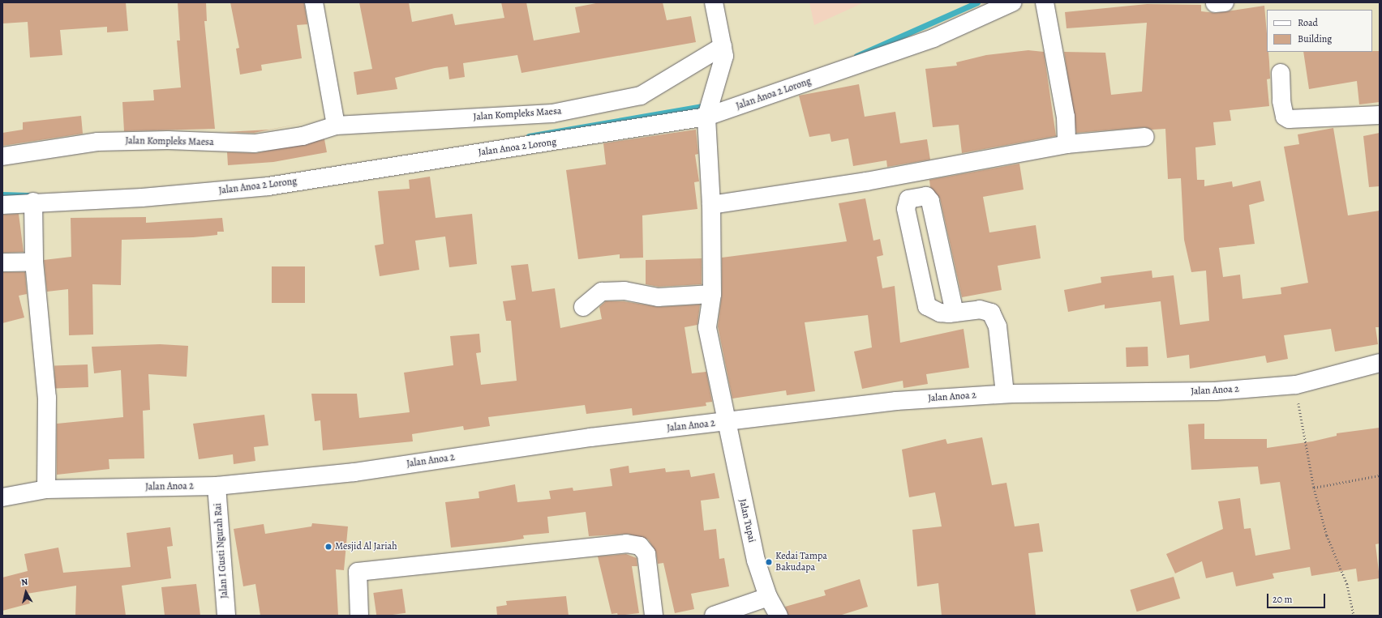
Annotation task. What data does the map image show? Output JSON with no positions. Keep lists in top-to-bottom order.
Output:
{
  "streets": {
    "street": [
      "Jalan Anoa 2 Lorong",
      "Jalan Kompleks Maesa",
      "Jalan Anoa 2",
      "Jalan Tupai",
      "Jalan I Gusti Ngurah Rai"
    ]
  },
  "crossings": [
    ["Jalan Anoa 2 Lorong", "Jalan Tupai"],
    ["Jalan Kompleks Maesa", "Jalan Tupai"],
    ["Jalan Anoa 2", "Jalan Tupai"],
    ["Jalan Anoa 2", "Jalan I Gusti Ngurah Rai"]
  ],
  "places": ["Mesjid Al Jariah", "Kedai Tampa Bakudapa"],
  "legend": ["Road", "Building"],
  "scale_bar": "20 m",
  "north": "top"
}
